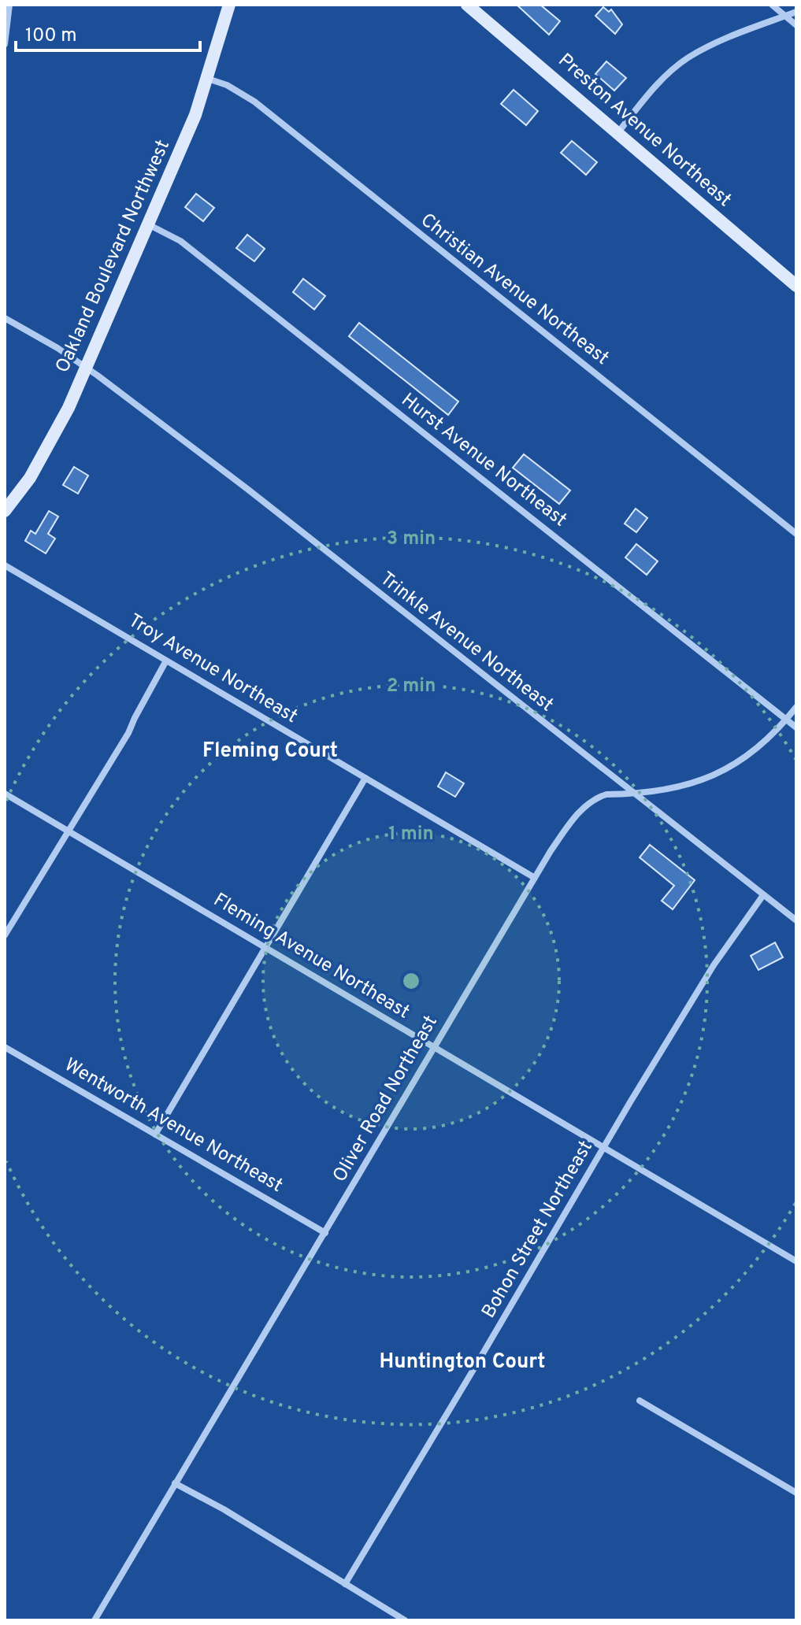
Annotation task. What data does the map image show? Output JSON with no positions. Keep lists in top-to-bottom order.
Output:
{
  "streets": {
    "street": [
      "Preston Avenue Northeast",
      "Oakland Boulevard Northwest",
      "Christian Avenue Northeast",
      "Hurst Avenue Northeast",
      "Trinkle Avenue Northeast",
      "Troy Avenue Northeast",
      "Fleming Avenue Northeast",
      "Oliver Road Northeast",
      "Wentworth Avenue Northeast",
      "Bohon Street Northeast"
    ]
  },
  "crossings": [
    ["Oakland Boulevard Northwest", "Christian Avenue Northeast"],
    ["Oakland Boulevard Northwest", "Hurst Avenue Northeast"],
    ["Oakland Boulevard Northwest", "Trinkle Avenue Northeast"],
    ["Hurst Avenue Northeast", "Oliver Road Northeast"],
    ["Trinkle Avenue Northeast", "Oliver Road Northeast"],
    ["Trinkle Avenue Northeast", "Bohon Street Northeast"],
    ["Troy Avenue Northeast", "Oliver Road Northeast"],
    ["Fleming Avenue Northeast", "Oliver Road Northeast"],
    ["Fleming Avenue Northeast", "Bohon Street Northeast"],
    ["Oliver Road Northeast", "Wentworth Avenue Northeast"]
  ],
  "districts": ["Fleming Court", "Huntington Court"],
  "scale_bar": "100 m",
  "rings": ["3 min", "2 min", "1 min"]
}
